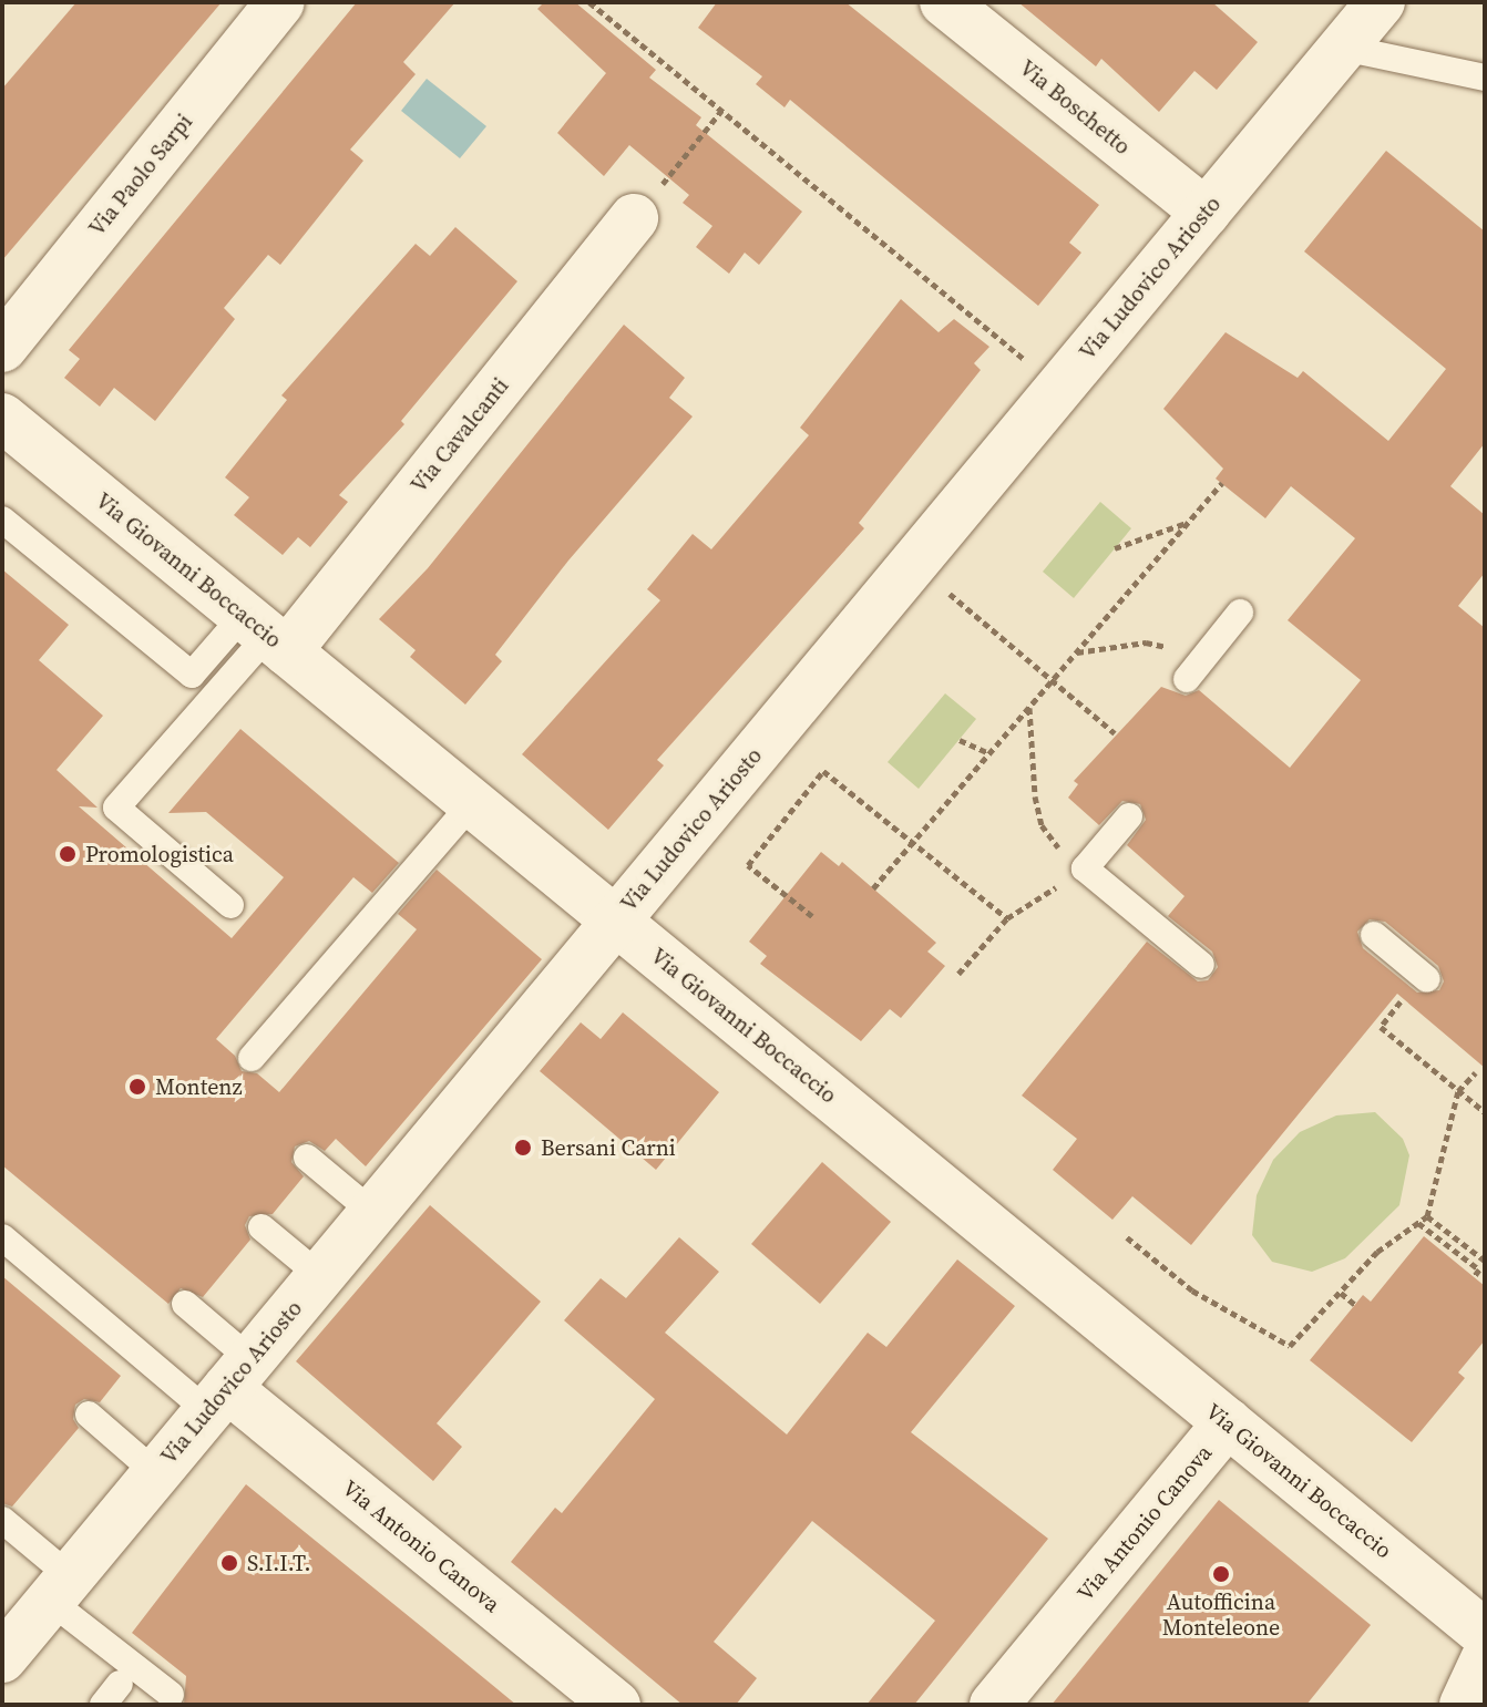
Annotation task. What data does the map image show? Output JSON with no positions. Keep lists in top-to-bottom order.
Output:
{
  "streets": {
    "street": [
      "Via Boschetto",
      "Via Paolo Sarpi",
      "Via Ludovico Ariosto",
      "Via Cavalcanti",
      "Via Giovanni Boccaccio",
      "Via Antonio Canova"
    ]
  },
  "crossings": [
    ["Via Boschetto", "Via Ludovico Ariosto"],
    ["Via Ludovico Ariosto", "Via Giovanni Boccaccio"],
    ["Via Ludovico Ariosto", "Via Antonio Canova"],
    ["Via Cavalcanti", "Via Giovanni Boccaccio"],
    ["Via Giovanni Boccaccio", "Via Antonio Canova"]
  ],
  "places": [
    "Promologistica",
    "Montenz",
    "Bersani Carni",
    "S.I.I.T.",
    "Autofficina Monteleone"
  ]
}
